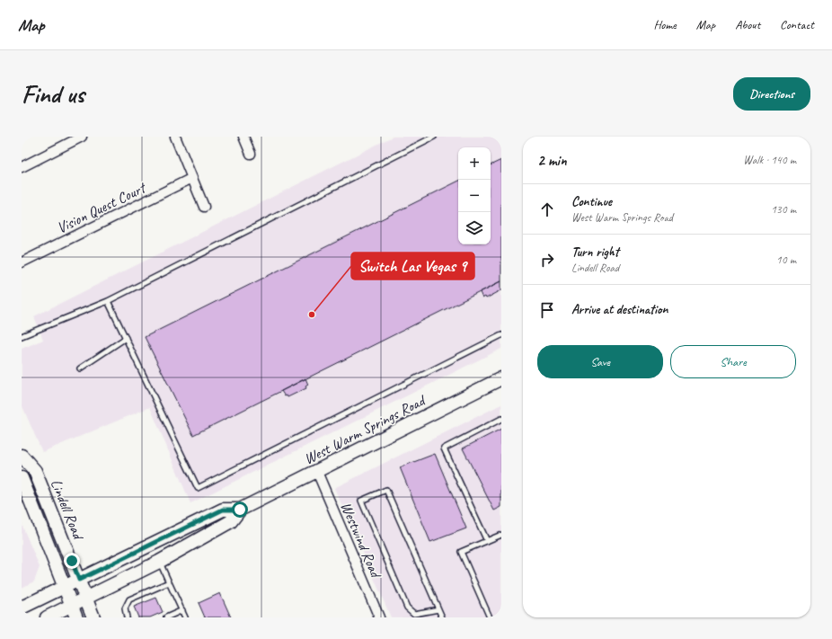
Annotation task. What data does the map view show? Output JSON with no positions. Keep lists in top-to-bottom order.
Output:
{
  "streets": {
    "main road": ["West Warm Springs Road", "Lindell Road"],
    "street": ["Vision Quest Court", "Westwind Road"]
  },
  "crossings": [
    ["West Warm Springs Road", "Lindell Road"],
    ["West Warm Springs Road", "Westwind Road"]
  ],
  "places": ["Switch Las Vegas 9"],
  "page": {
    "header": "Map",
    "nav": [
      "Home",
      "Map",
      "About",
      "Contact"
    ],
    "buttons": [
      "Directions",
      ["Save", "Share"]
    ],
    "title": "Find us",
    "heading": ["2 min", "Walk · 140 m"],
    "map_buttons": ["+", "−"],
    "list": [
      ["Continue", "West Warm Springs Road", "130 m"],
      ["Turn right", "Lindell Road", "10 m"],
      "Arrive at destination"
    ]
  }
}
